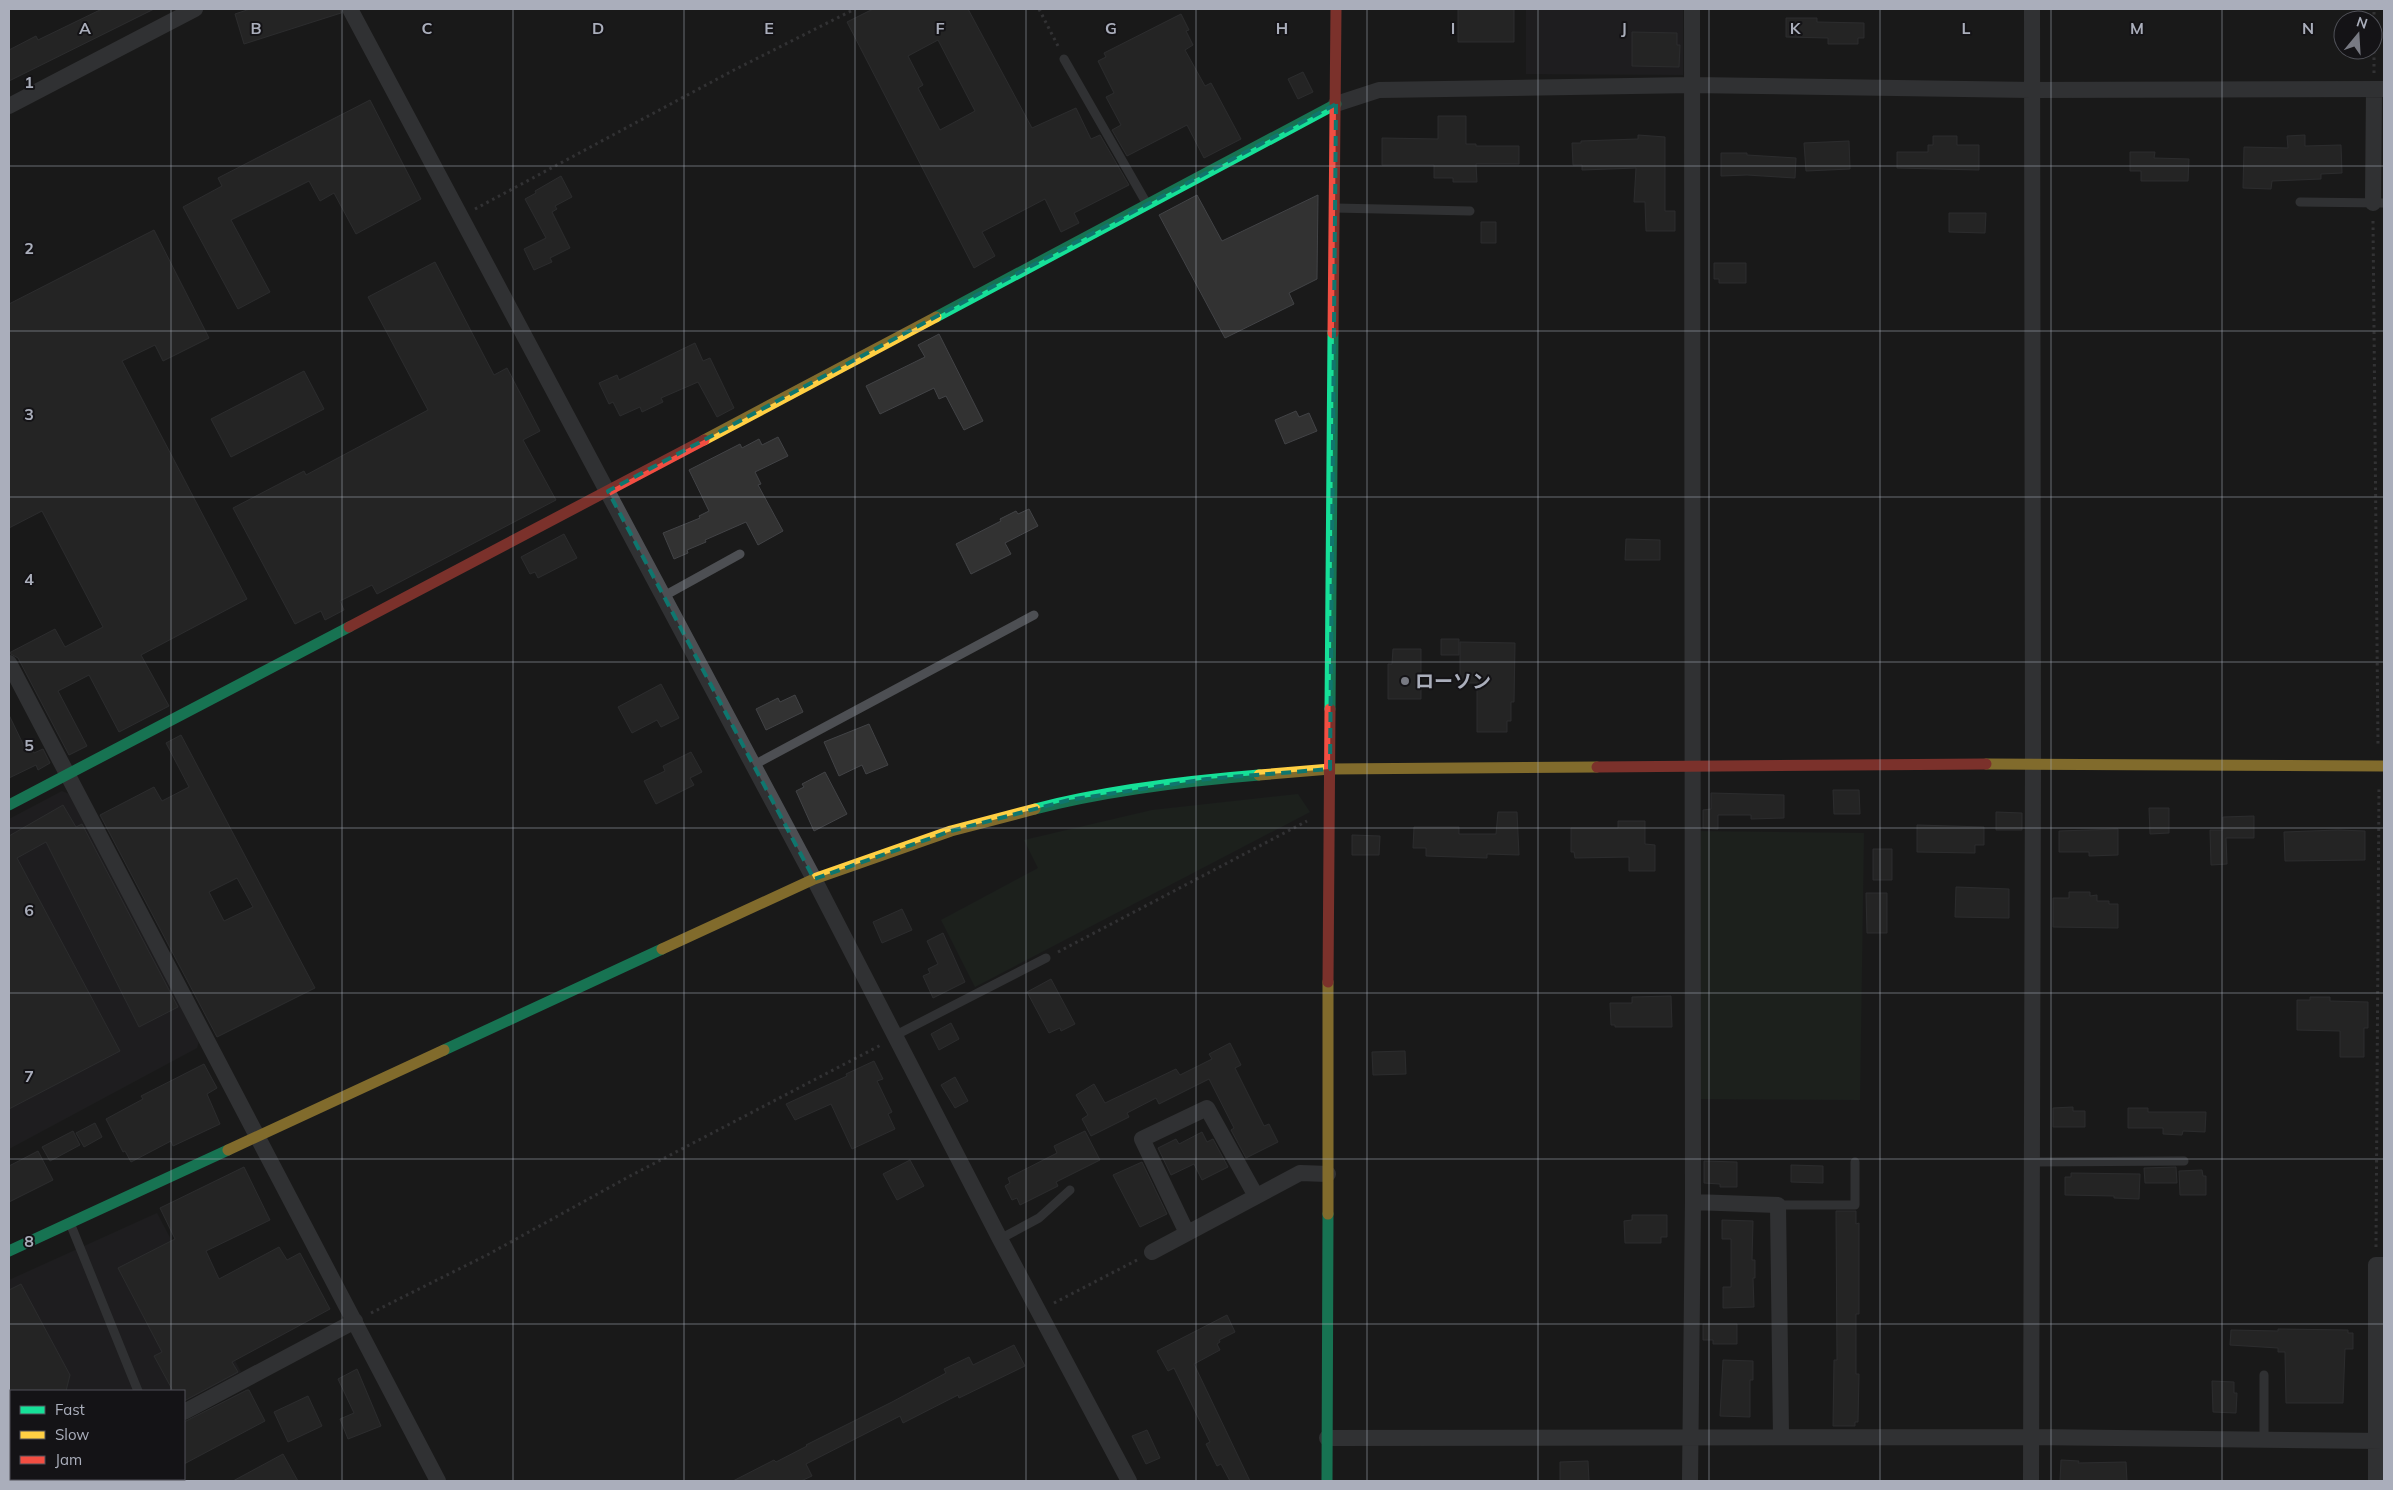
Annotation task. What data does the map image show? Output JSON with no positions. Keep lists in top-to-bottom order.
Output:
{
  "places": ["ローソン"],
  "legend": ["Fast", "Slow", "Jam"],
  "north": "top",
  "grid": {
    "columns": [
      "A",
      "B",
      "C",
      "D",
      "E",
      "F",
      "G",
      "H",
      "I",
      "J",
      "K",
      "L",
      "M",
      "N"
    ],
    "rows": [
      "1",
      "2",
      "3",
      "4",
      "5",
      "6",
      "7",
      "8"
    ]
  }
}
